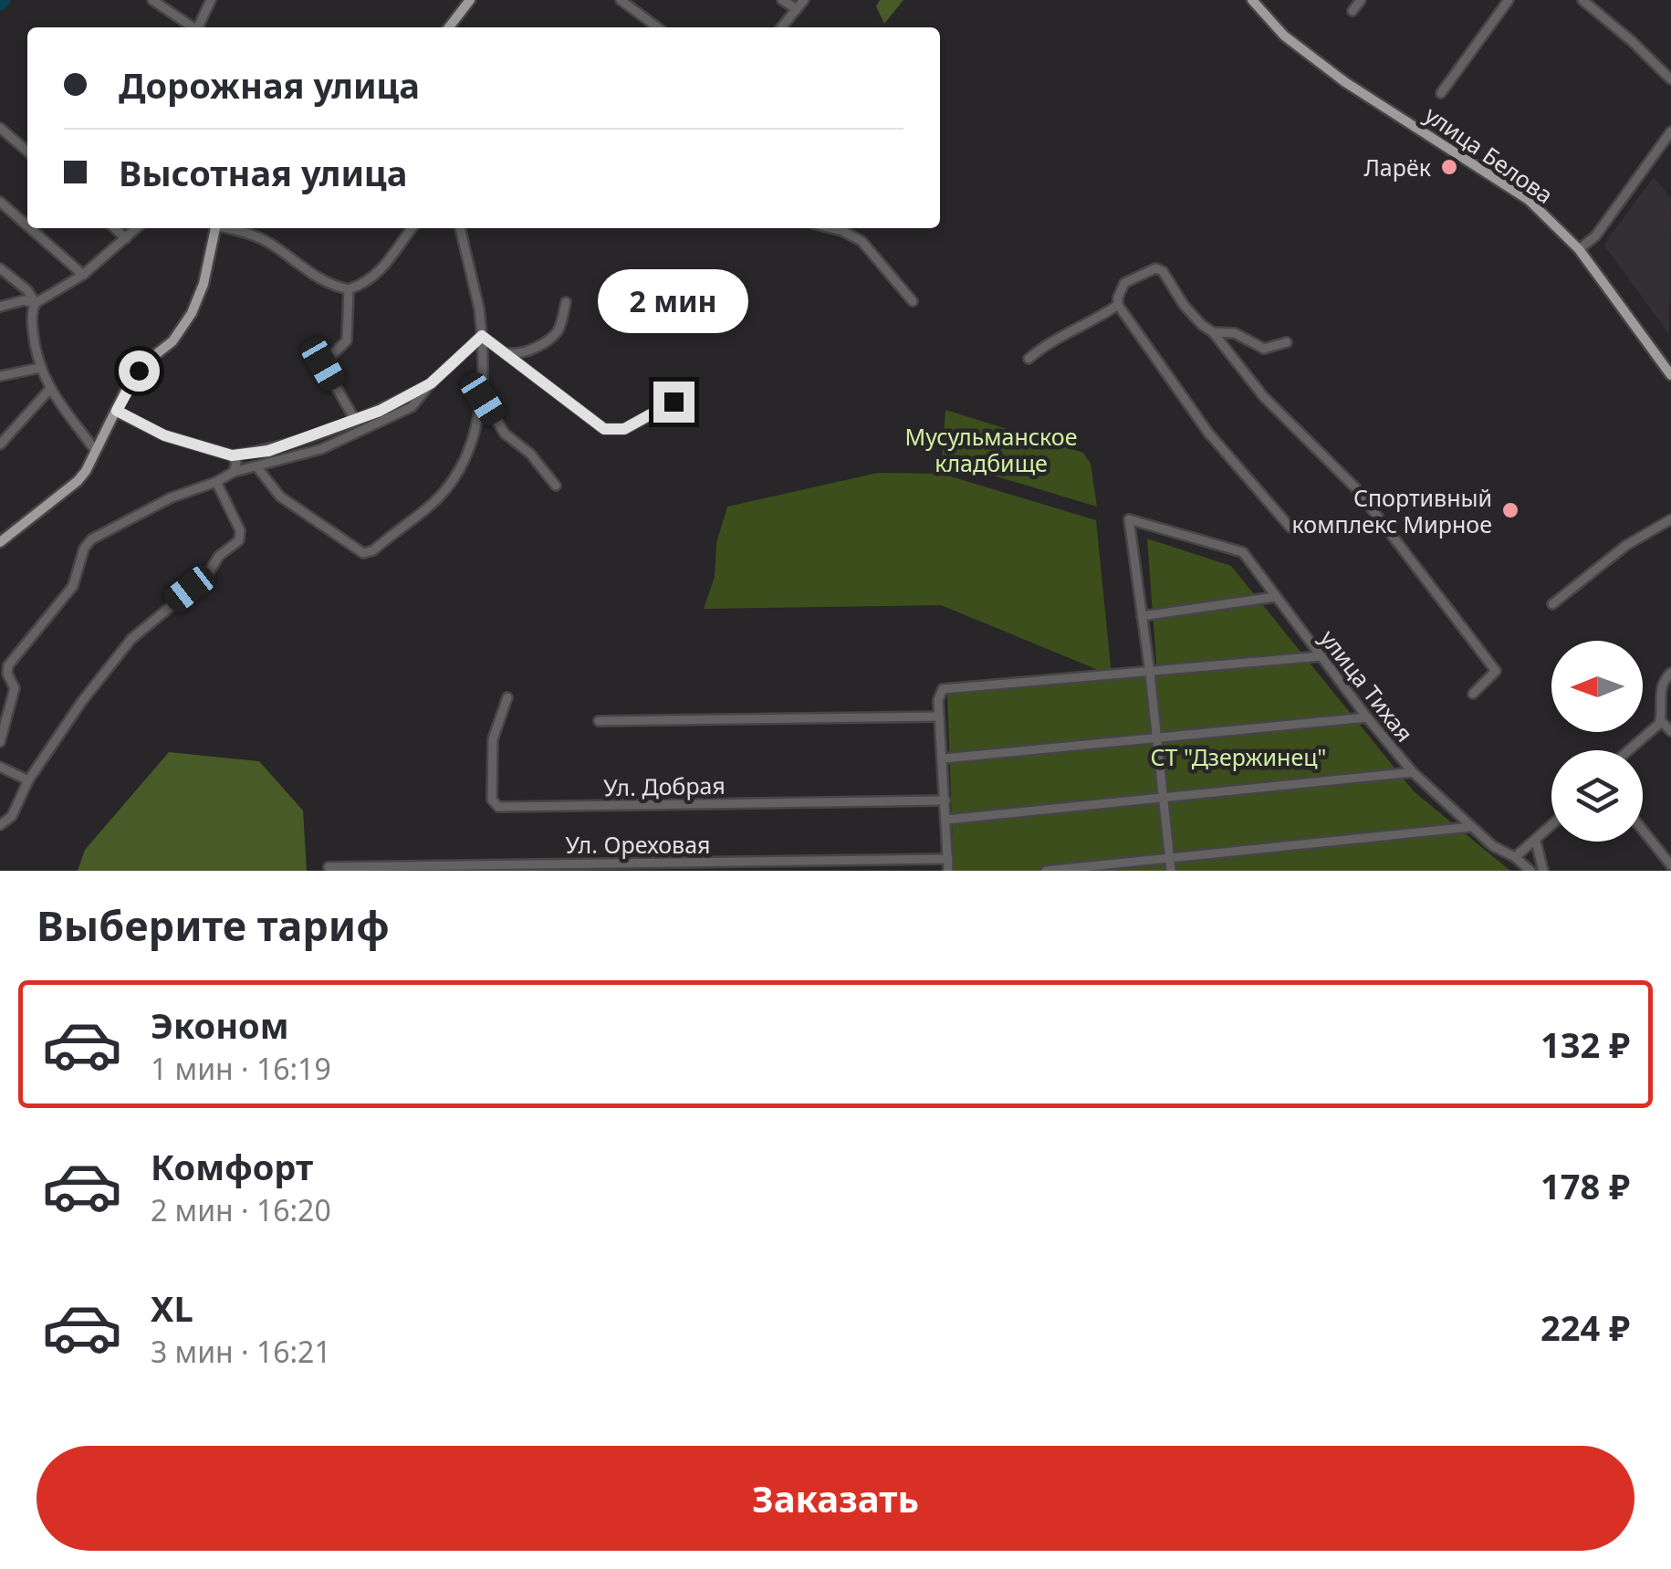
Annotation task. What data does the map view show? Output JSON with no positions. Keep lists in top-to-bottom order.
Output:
{
  "streets": {
    "main road": ["улица Белова"],
    "street": ["улица Тихая", "Ул. Добрая", "Ул. Ореховая"]
  },
  "parks": ["Мусульманское кладбище", "СТ \"Дзержинец\""],
  "places": ["Ларёк", "Спортивный комплекс Мирное"],
  "north": "left",
  "page": {
    "banner": ["Дорожная улица", "Высотная улица"],
    "bubble": "2 мин",
    "heading": "Выберите тариф",
    "list": [
      {
        "name": "Эконом",
        "note": "1 мин · 16:19",
        "value": "132 ₽"
      },
      {
        "name": "Комфорт",
        "note": "2 мин · 16:20",
        "value": "178 ₽"
      },
      {
        "name": "XL",
        "note": "3 мин · 16:21",
        "value": "224 ₽"
      }
    ],
    "buttons": "Заказать"
  }
}
